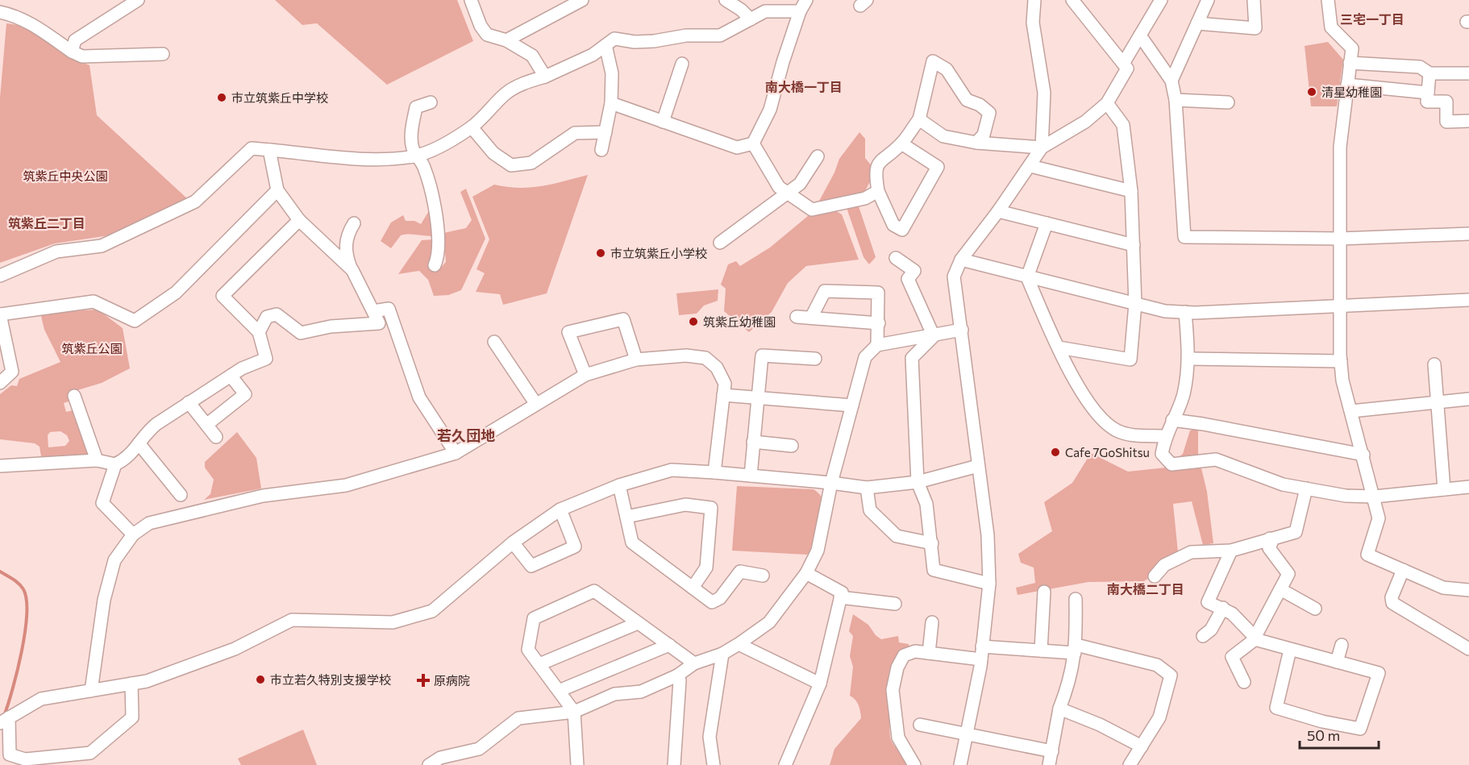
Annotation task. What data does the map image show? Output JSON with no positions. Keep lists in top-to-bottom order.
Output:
{
  "districts": [
    "三宅一丁目",
    "南大橋一丁目",
    "筑紫丘二丁目",
    "若久団地",
    "南大橋二丁目"
  ],
  "parks": ["筑紫丘中央公園", "筑紫丘公園"],
  "places": {
    "other": [
      "清星幼稚園",
      "市立筑紫丘中学校",
      "市立筑紫丘小学校",
      "筑紫丘幼稚園",
      "Cafe 7GoShitsu",
      "市立若久特別支援学校"
    ],
    "health": ["原病院"]
  },
  "scale_bar": "50 m"
}
